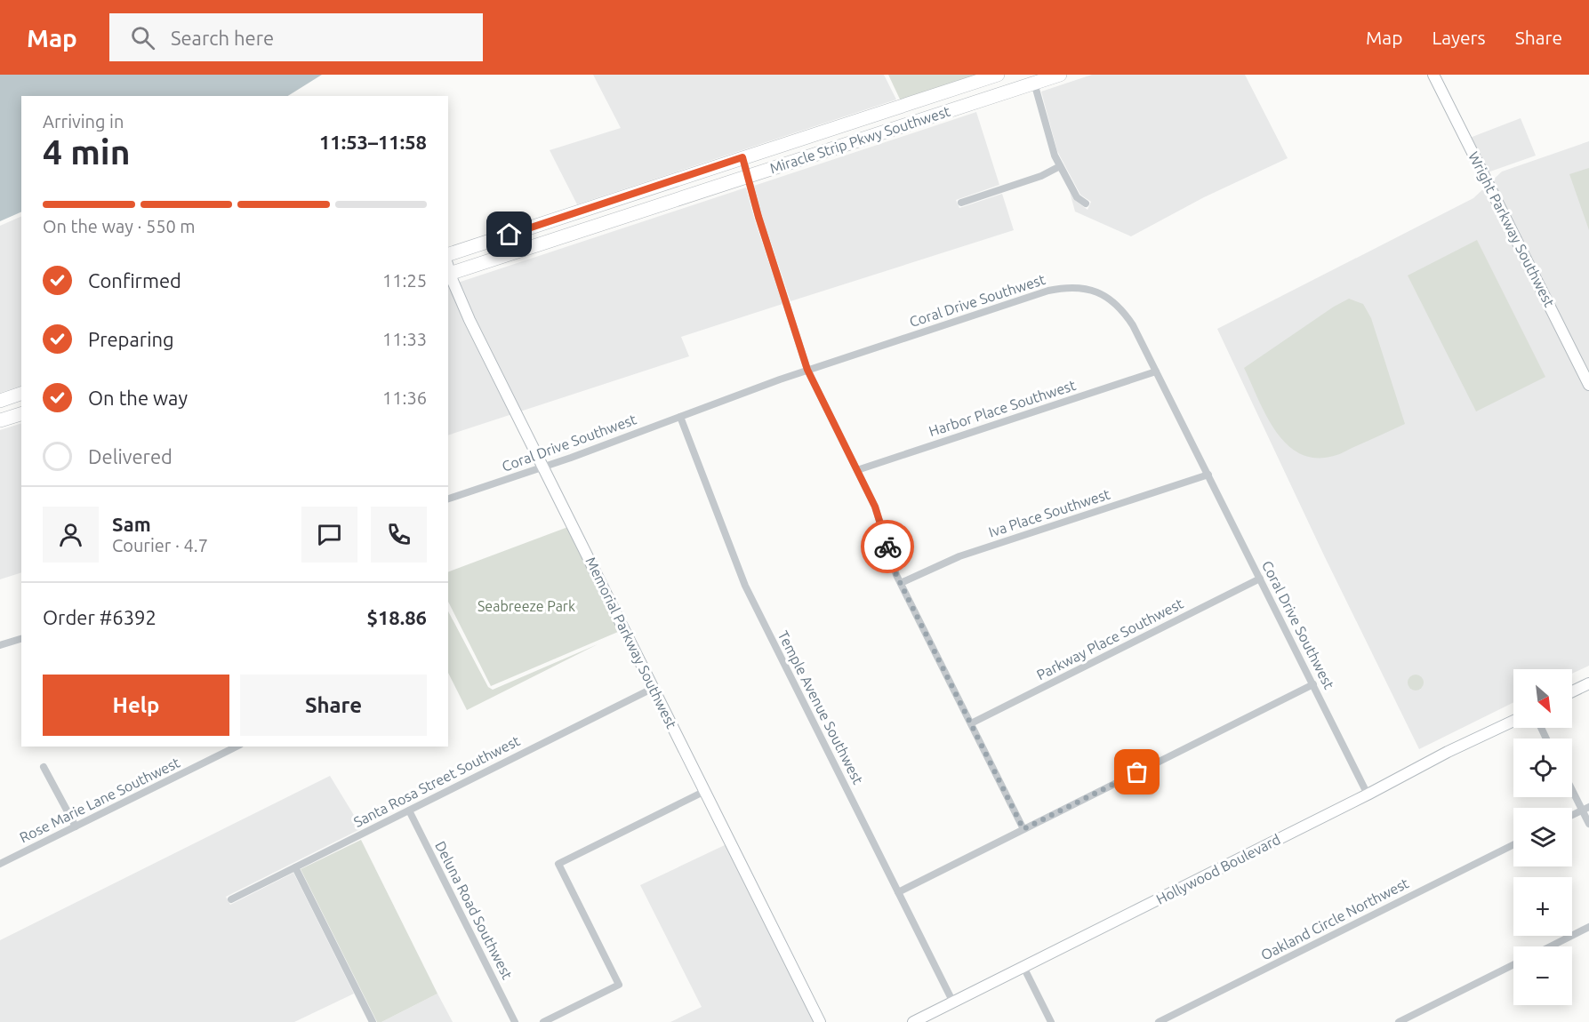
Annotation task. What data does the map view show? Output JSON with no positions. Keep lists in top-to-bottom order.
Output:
{
  "streets": {
    "highway": ["Miracle Strip Pkwy Southwest"],
    "street": [
      "Wright Parkway Southwest",
      "Coral Drive Southwest",
      "Harbor Place Southwest",
      "Iva Place Southwest",
      "Parkway Place Southwest",
      "Memorial Parkway Southwest",
      "Temple Avenue Southwest",
      "Santa Rosa Street Southwest",
      "Rose Marie Lane Southwest",
      "Hollywood Boulevard",
      "Deluna Road Southwest",
      "Oakland Circle Northwest"
    ]
  },
  "crossings": [
    ["Miracle Strip Pkwy Southwest", "Memorial Parkway Southwest"],
    ["Coral Drive Southwest", "Harbor Place Southwest"],
    ["Coral Drive Southwest", "Iva Place Southwest"],
    ["Coral Drive Southwest", "Parkway Place Southwest"],
    ["Coral Drive Southwest", "Memorial Parkway Southwest"],
    ["Coral Drive Southwest", "Temple Avenue Southwest"],
    ["Coral Drive Southwest", "Hollywood Boulevard"],
    ["Memorial Parkway Southwest", "Santa Rosa Street Southwest"],
    ["Temple Avenue Southwest", "Hollywood Boulevard"],
    ["Santa Rosa Street Southwest", "Deluna Road Southwest"]
  ],
  "parks": ["Seabreeze Park"],
  "north": "bottom right",
  "page": {
    "header": "Map",
    "search": "Search here",
    "nav": ["Map", "Layers", "Share"],
    "heading": ["4 min", "Arriving in", "11:53–11:58"],
    "panel": [
      "Sam",
      "Courier · 4.7",
      "Order #6392",
      "$18.86"
    ],
    "bar": "On the way · 550 m",
    "list": [
      ["Confirmed", "11:25"],
      ["Preparing", "11:33"],
      ["On the way", "11:36"],
      "Delivered"
    ],
    "buttons": ["Help", "Share"],
    "map_buttons": ["+", "−"]
  }
}
